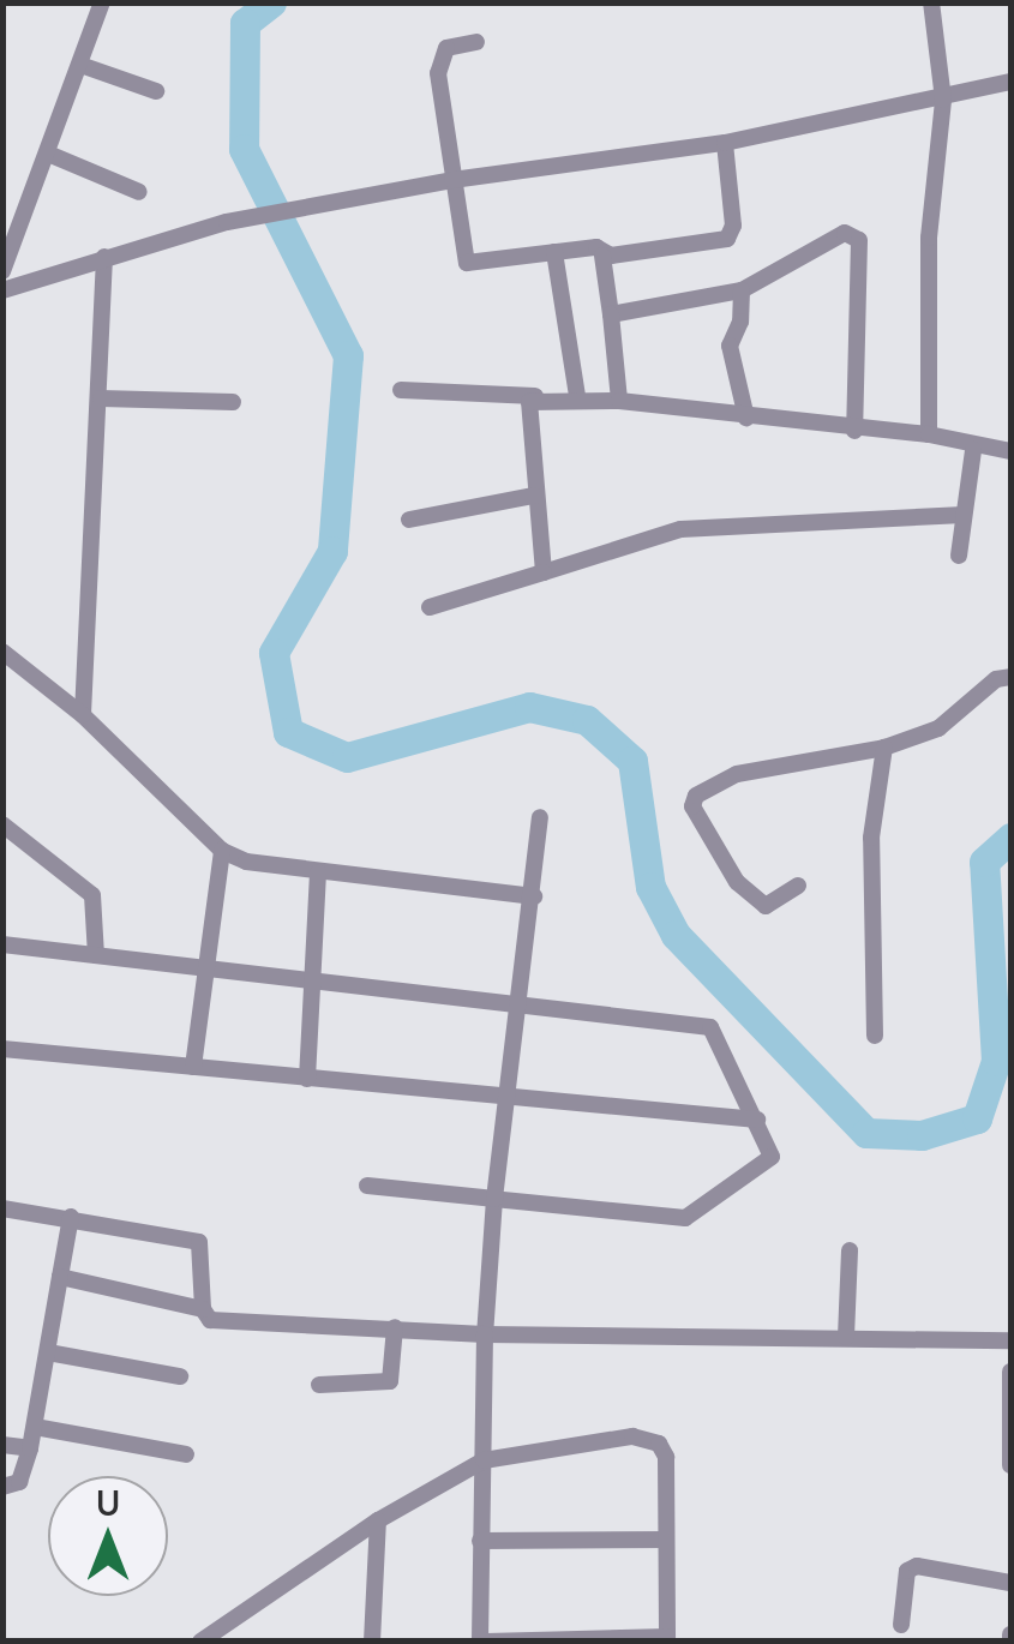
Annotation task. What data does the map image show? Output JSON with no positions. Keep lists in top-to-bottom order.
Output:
{
  "north": "top"
}
